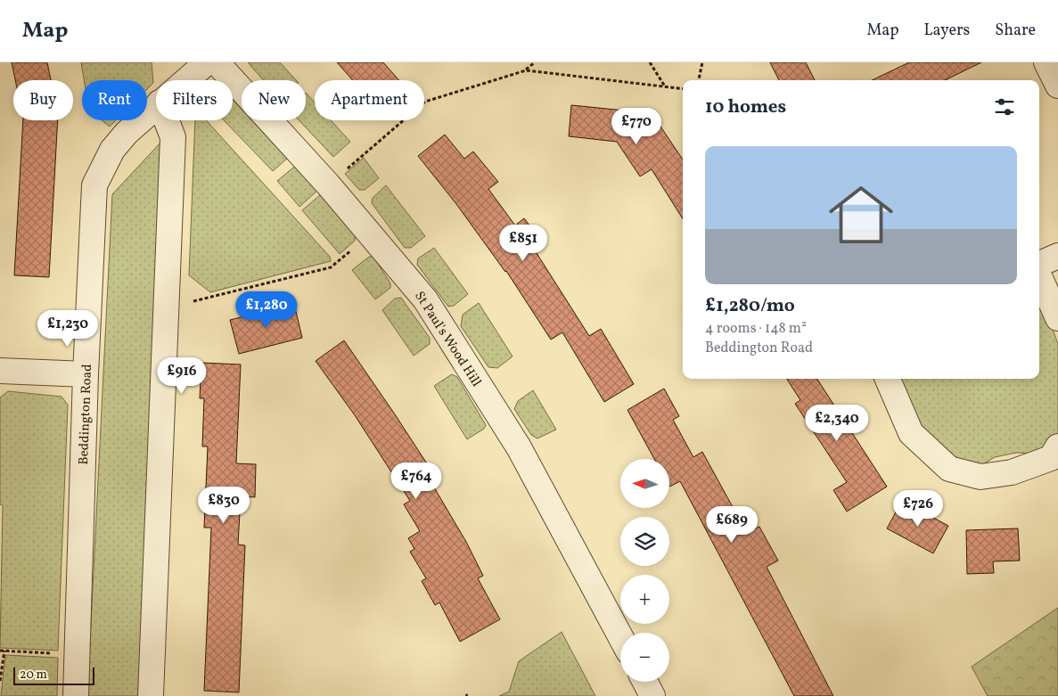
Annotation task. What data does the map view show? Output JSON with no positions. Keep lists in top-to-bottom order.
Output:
{
  "streets": {
    "street": ["St Paul's Wood Hill", "Beddington Road"]
  },
  "scale_bar": "20 m",
  "north": "left",
  "page": {
    "header": "Map",
    "nav": ["Map", "Layers", "Share"],
    "chip": [
      "Buy",
      "Rent",
      "Filters",
      "New",
      "Apartment"
    ],
    "heading": "10 homes",
    "price": [
      "£770",
      "£851",
      "£1,280",
      "£1,230",
      "£916",
      "£2,340",
      "£764",
      "£830",
      "£726",
      "£689"
    ],
    "list": [
      {
        "name": "£1,280/mo",
        "note": "4 rooms · 148 m² · Beddington Road"
      }
    ],
    "map_buttons": ["+", "−"],
    "scale": "20 m"
  }
}
